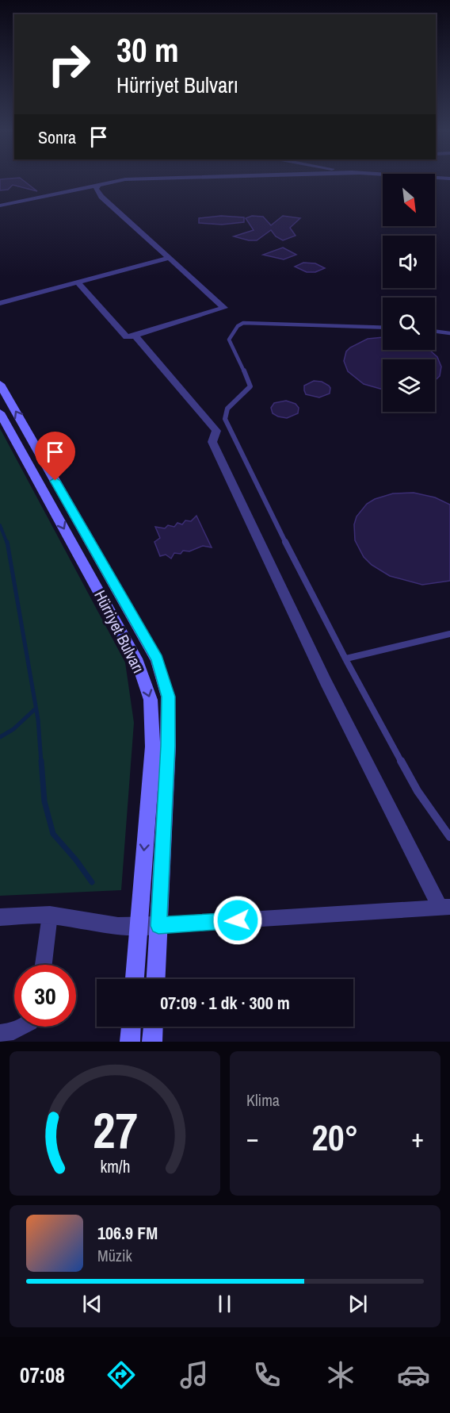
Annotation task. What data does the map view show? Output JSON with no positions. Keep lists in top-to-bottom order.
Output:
{
  "streets": {
    "main road": ["Hürriyet Bulvarı"]
  },
  "north": "bottom right",
  "page": {
    "turn": ["30 m", "Hürriyet Bulvarı"],
    "then": "Sonra",
    "limit": "30",
    "trip": "07:09 · 1 dk · 300 m",
    "tile": "Klima",
    "heat": ["−", "20°", "+"],
    "song": ["106.9 FM", "Müzik"],
    "tabs": "07:08",
    "gauge": ["27", "km/h"]
  }
}
